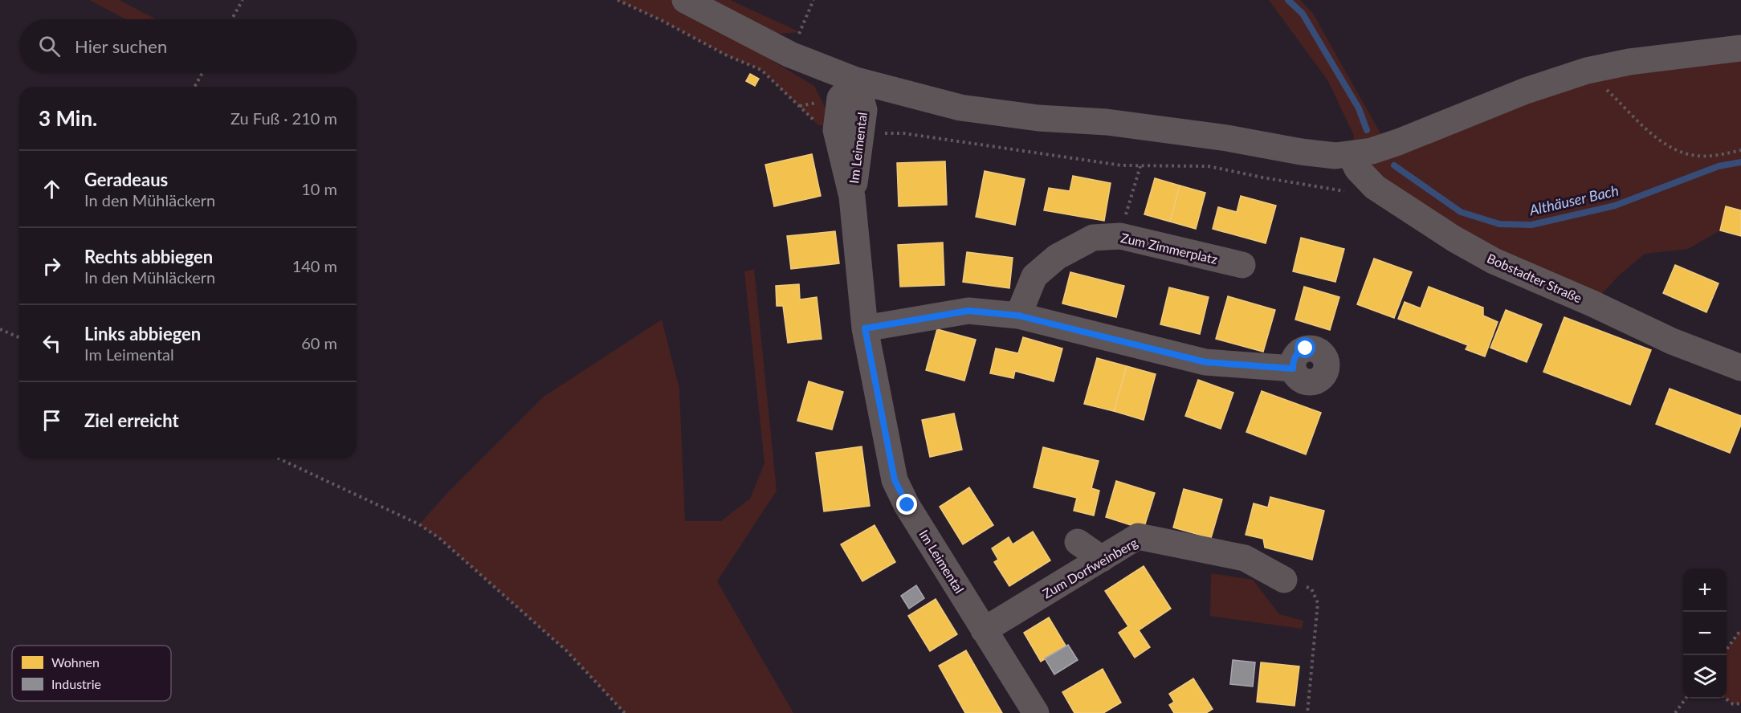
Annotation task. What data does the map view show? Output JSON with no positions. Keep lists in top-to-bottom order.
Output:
{
  "streets": {
    "street": [
      "Im Leimental",
      "Zum Zimmerplatz",
      "Bobstadter Straße",
      "Zum Dorfweinberg"
    ]
  },
  "crossings": [
    ["Im Leimental", "Zum Dorfweinberg"]
  ],
  "water": ["Althäuser Bach"],
  "legend": ["Wohnen", "Industrie"],
  "page": {
    "search": "Hier suchen",
    "heading": ["3 Min.", "Zu Fuß · 210 m"],
    "list": [
      ["Geradeaus", "In den Mühläckern", "10 m"],
      ["Rechts abbiegen", "In den Mühläckern", "140 m"],
      ["Links abbiegen", "Im Leimental", "60 m"],
      "Ziel erreicht"
    ],
    "map_buttons": ["+", "−"]
  }
}
